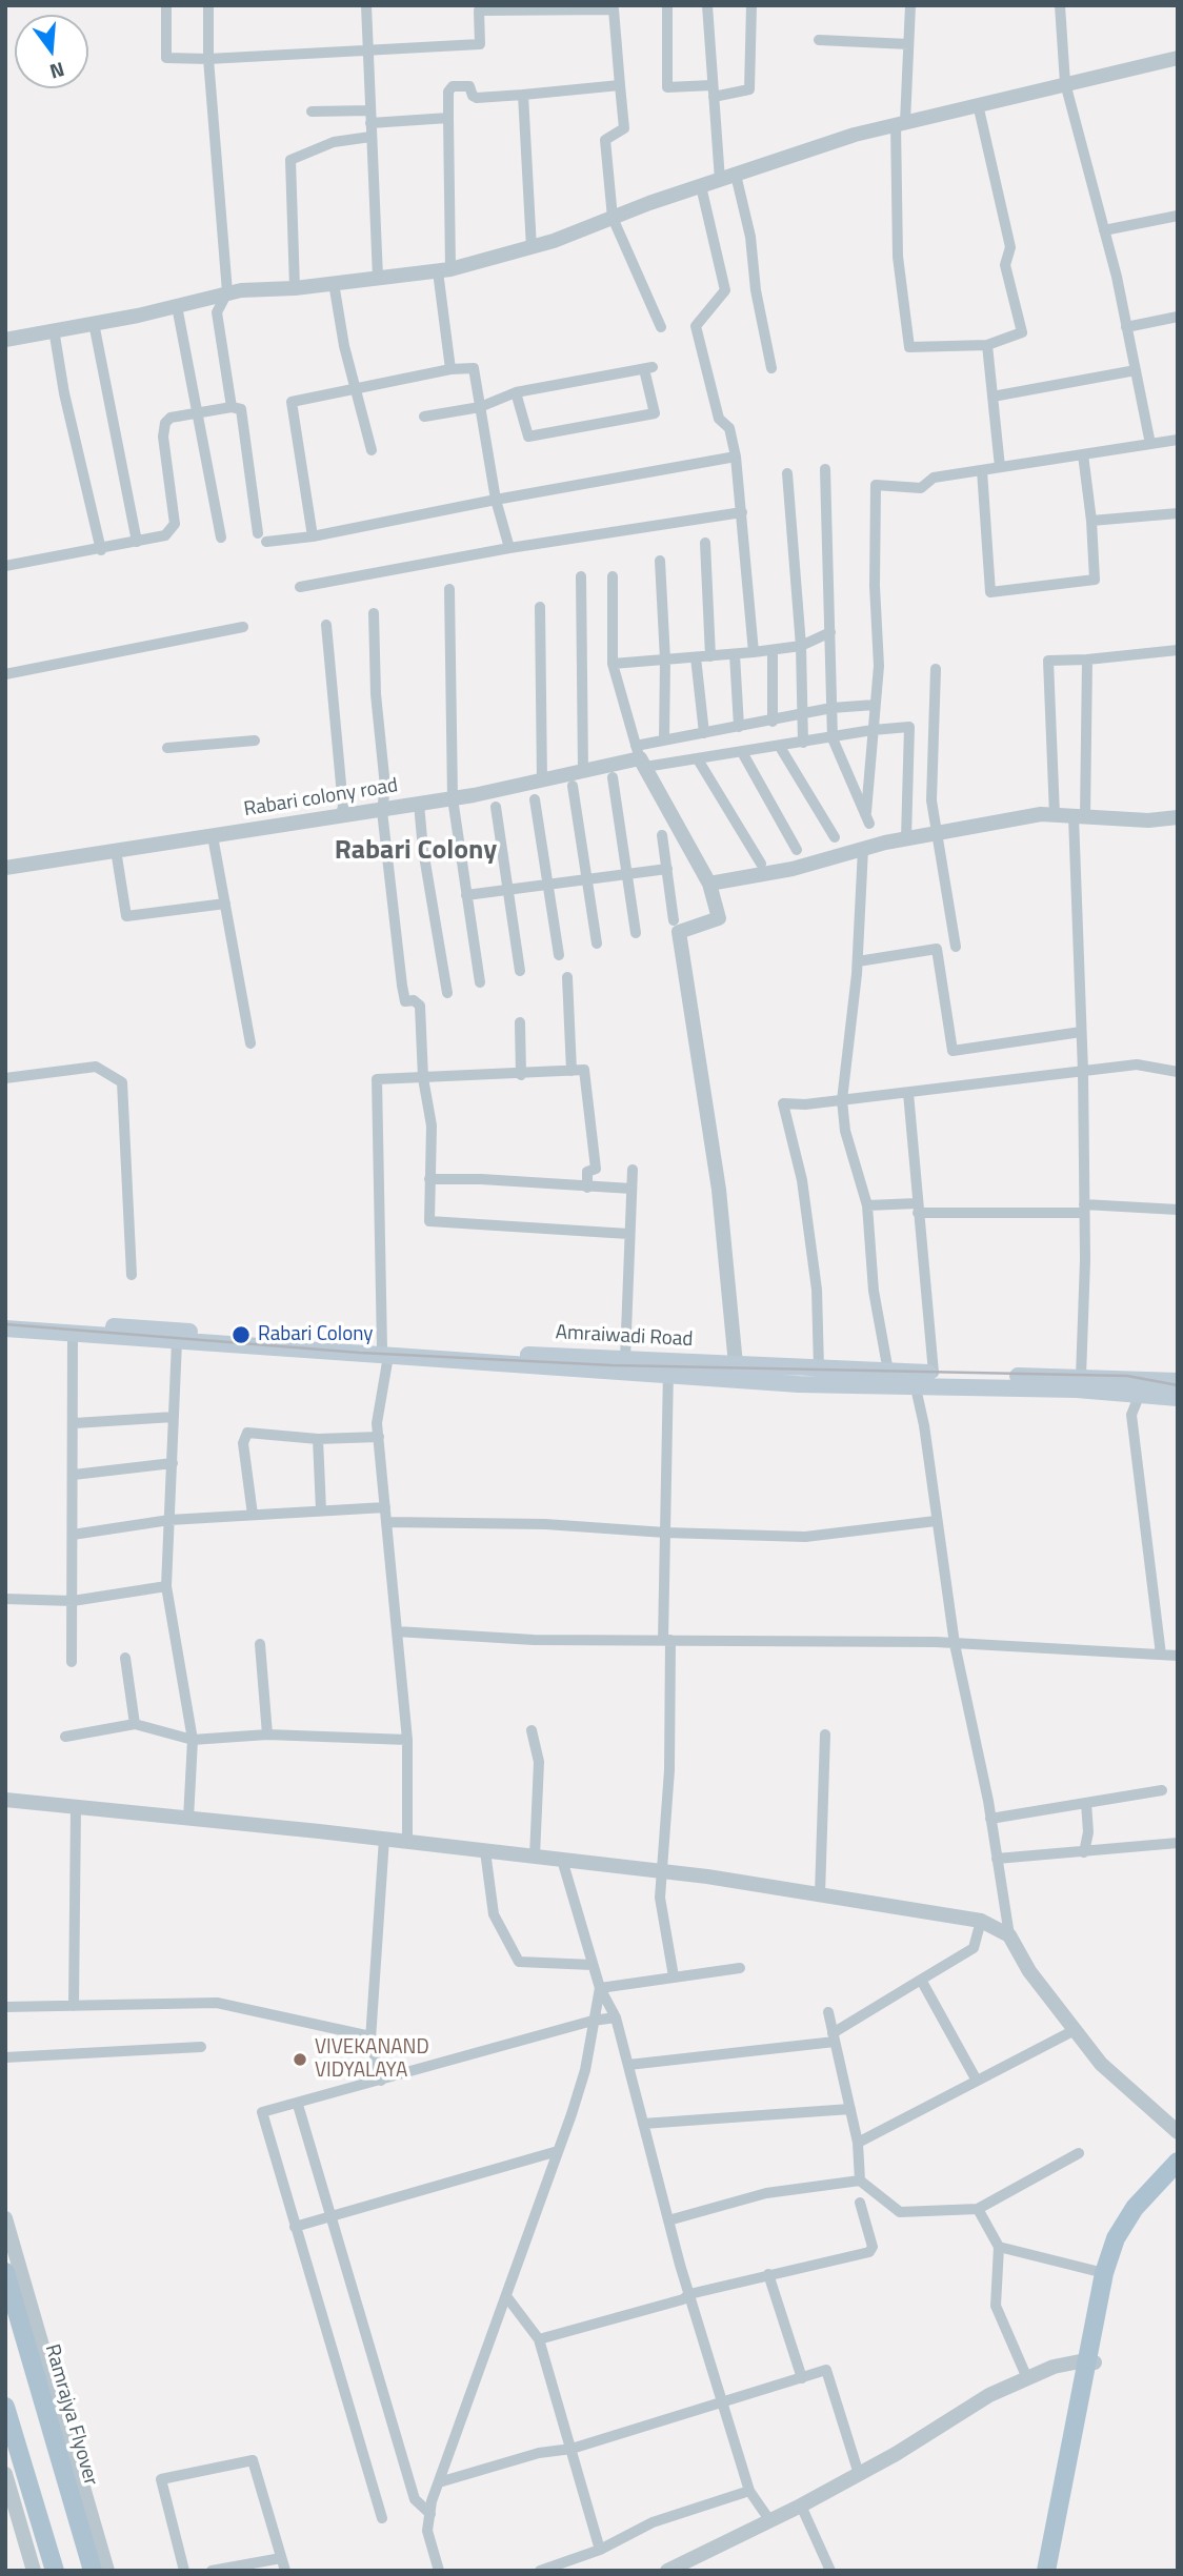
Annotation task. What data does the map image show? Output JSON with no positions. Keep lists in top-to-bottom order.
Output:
{
  "streets": {
    "main road": ["Amraiwadi Road", "Ramrajya Flyover"],
    "street": ["Rabari colony road"]
  },
  "districts": ["Rabari Colony"],
  "places": ["Rabari Colony", "VIVEKANAND VIDYALAYA"],
  "north": "bottom"
}
